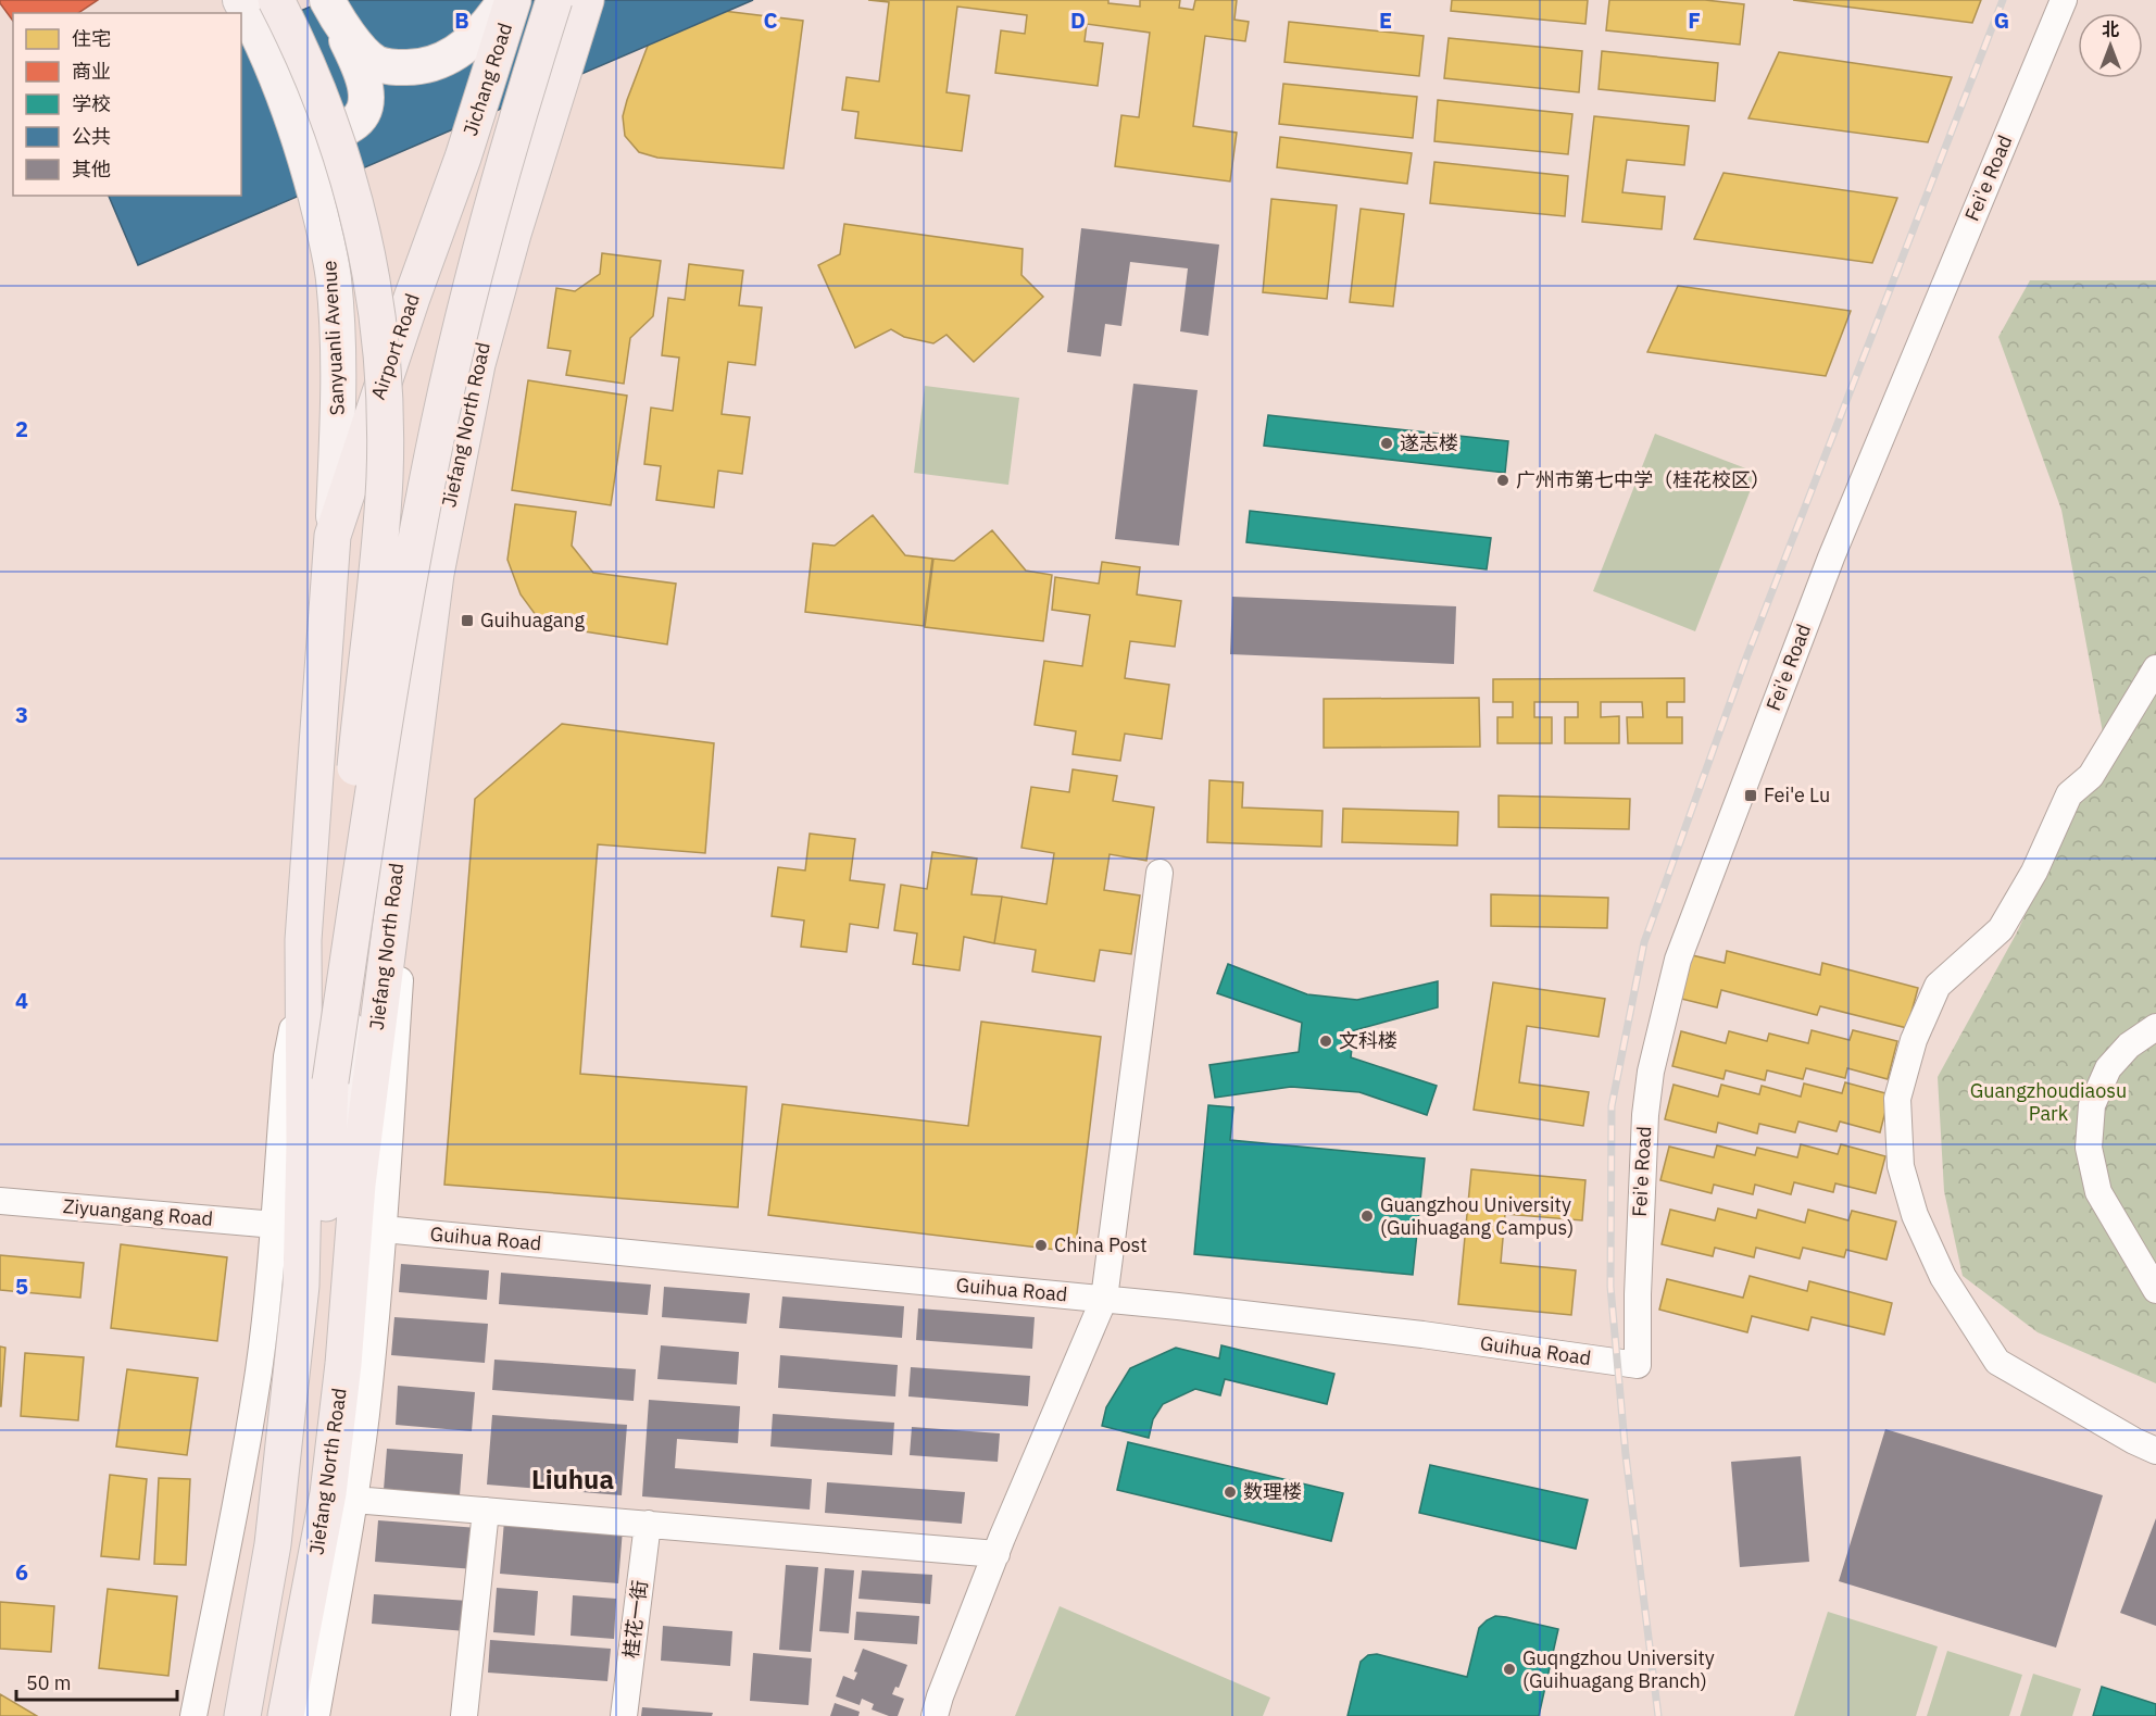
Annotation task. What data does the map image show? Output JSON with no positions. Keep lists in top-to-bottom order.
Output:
{
  "streets": {
    "highway": ["Jichang Road", "Airport Road", "Jiefang North Road"],
    "main road": ["Sanyuanli Avenue"],
    "street": [
      "Fei'e Road",
      "Ziyuangang Road",
      "Guihua Road",
      "桂花一街"
    ]
  },
  "crossings": [
    ["Jichang Road", "Airport Road"],
    ["Fei'e Road", "Guihua Road"],
    ["Sanyuanli Avenue", "Airport Road"]
  ],
  "districts": ["Liuhua"],
  "parks": ["Guangzhoudiaosu Park"],
  "places": {
    "other": [
      "遂志楼",
      "广州市第七中学（桂花校区）",
      "文科楼",
      "Guangzhou University (Guihuagang Campus)",
      "China Post",
      "数理楼",
      "Guqngzhou University (Guihuagang Branch)"
    ],
    "transit": ["Guihuagang", "Fei'e Lu"]
  },
  "legend": [
    "住宅",
    "商业",
    "学校",
    "公共",
    "其他"
  ],
  "scale_bar": "50 m",
  "north": "top",
  "grid": {
    "columns": [
      "B",
      "C",
      "D",
      "E",
      "F",
      "G"
    ],
    "rows": [
      "2",
      "3",
      "4",
      "5",
      "6"
    ]
  }
}
